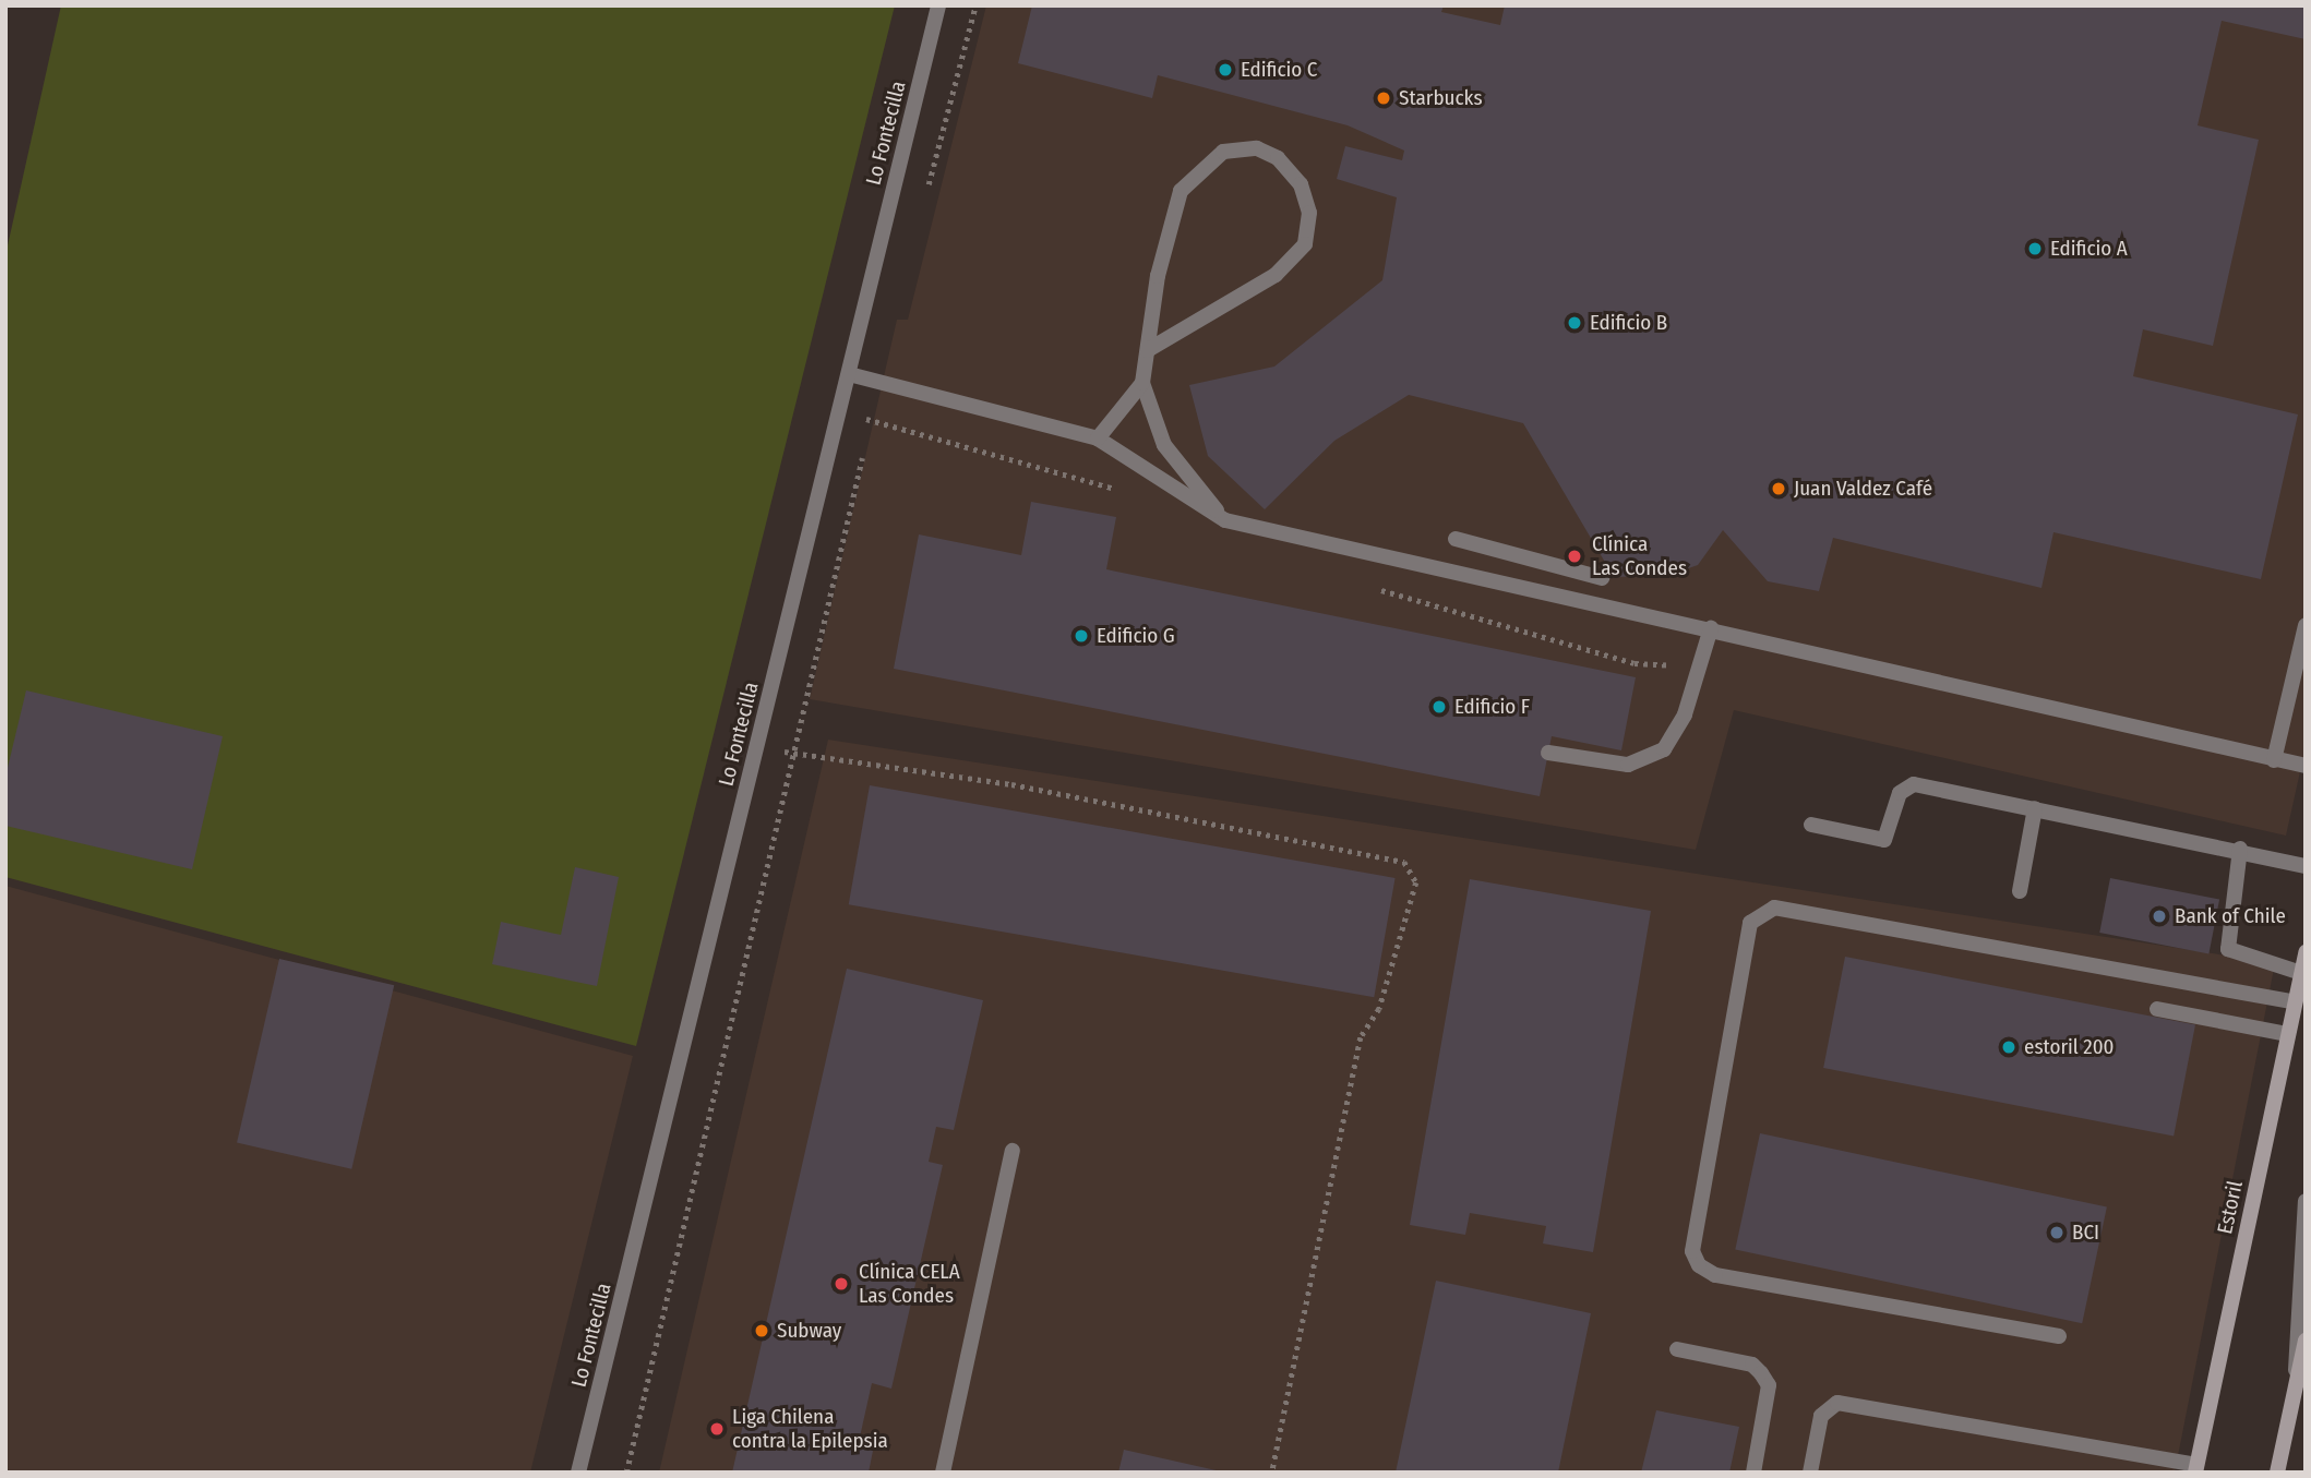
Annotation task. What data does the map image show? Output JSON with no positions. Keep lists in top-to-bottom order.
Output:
{
  "streets": {
    "main road": ["Estoril"],
    "street": ["Lo Fontecilla"]
  },
  "places": [
    "Edificio C",
    "Starbucks",
    "Edificio A",
    "Edificio B",
    "Juan Valdez Café",
    "Clínica Las Condes",
    "Edificio G",
    "Edificio F",
    "Bank of Chile",
    "estoril 200",
    "BCI",
    "Clínica CELA Las Condes",
    "Subway",
    "Liga Chilena contra la Epilepsia"
  ]
}
